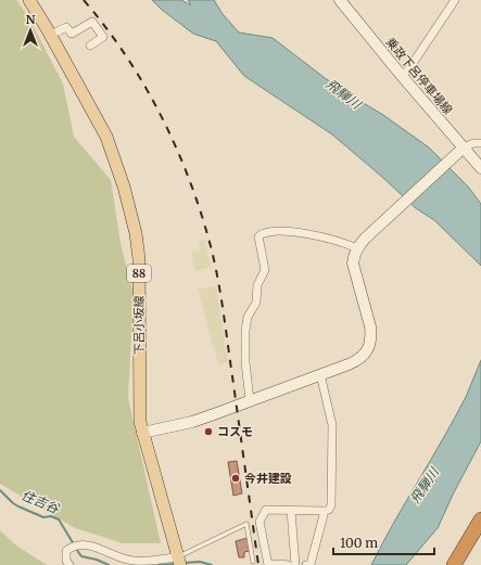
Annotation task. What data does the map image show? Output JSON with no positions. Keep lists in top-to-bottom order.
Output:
{
  "streets": {
    "main road": ["88", "下呂小坂線"],
    "street": ["乗政下呂停車場線"]
  },
  "water": ["飛騨川", "住吉谷"],
  "places": ["コスモ", "今井建設"],
  "scale_bar": "100 m",
  "north": "top"
}
